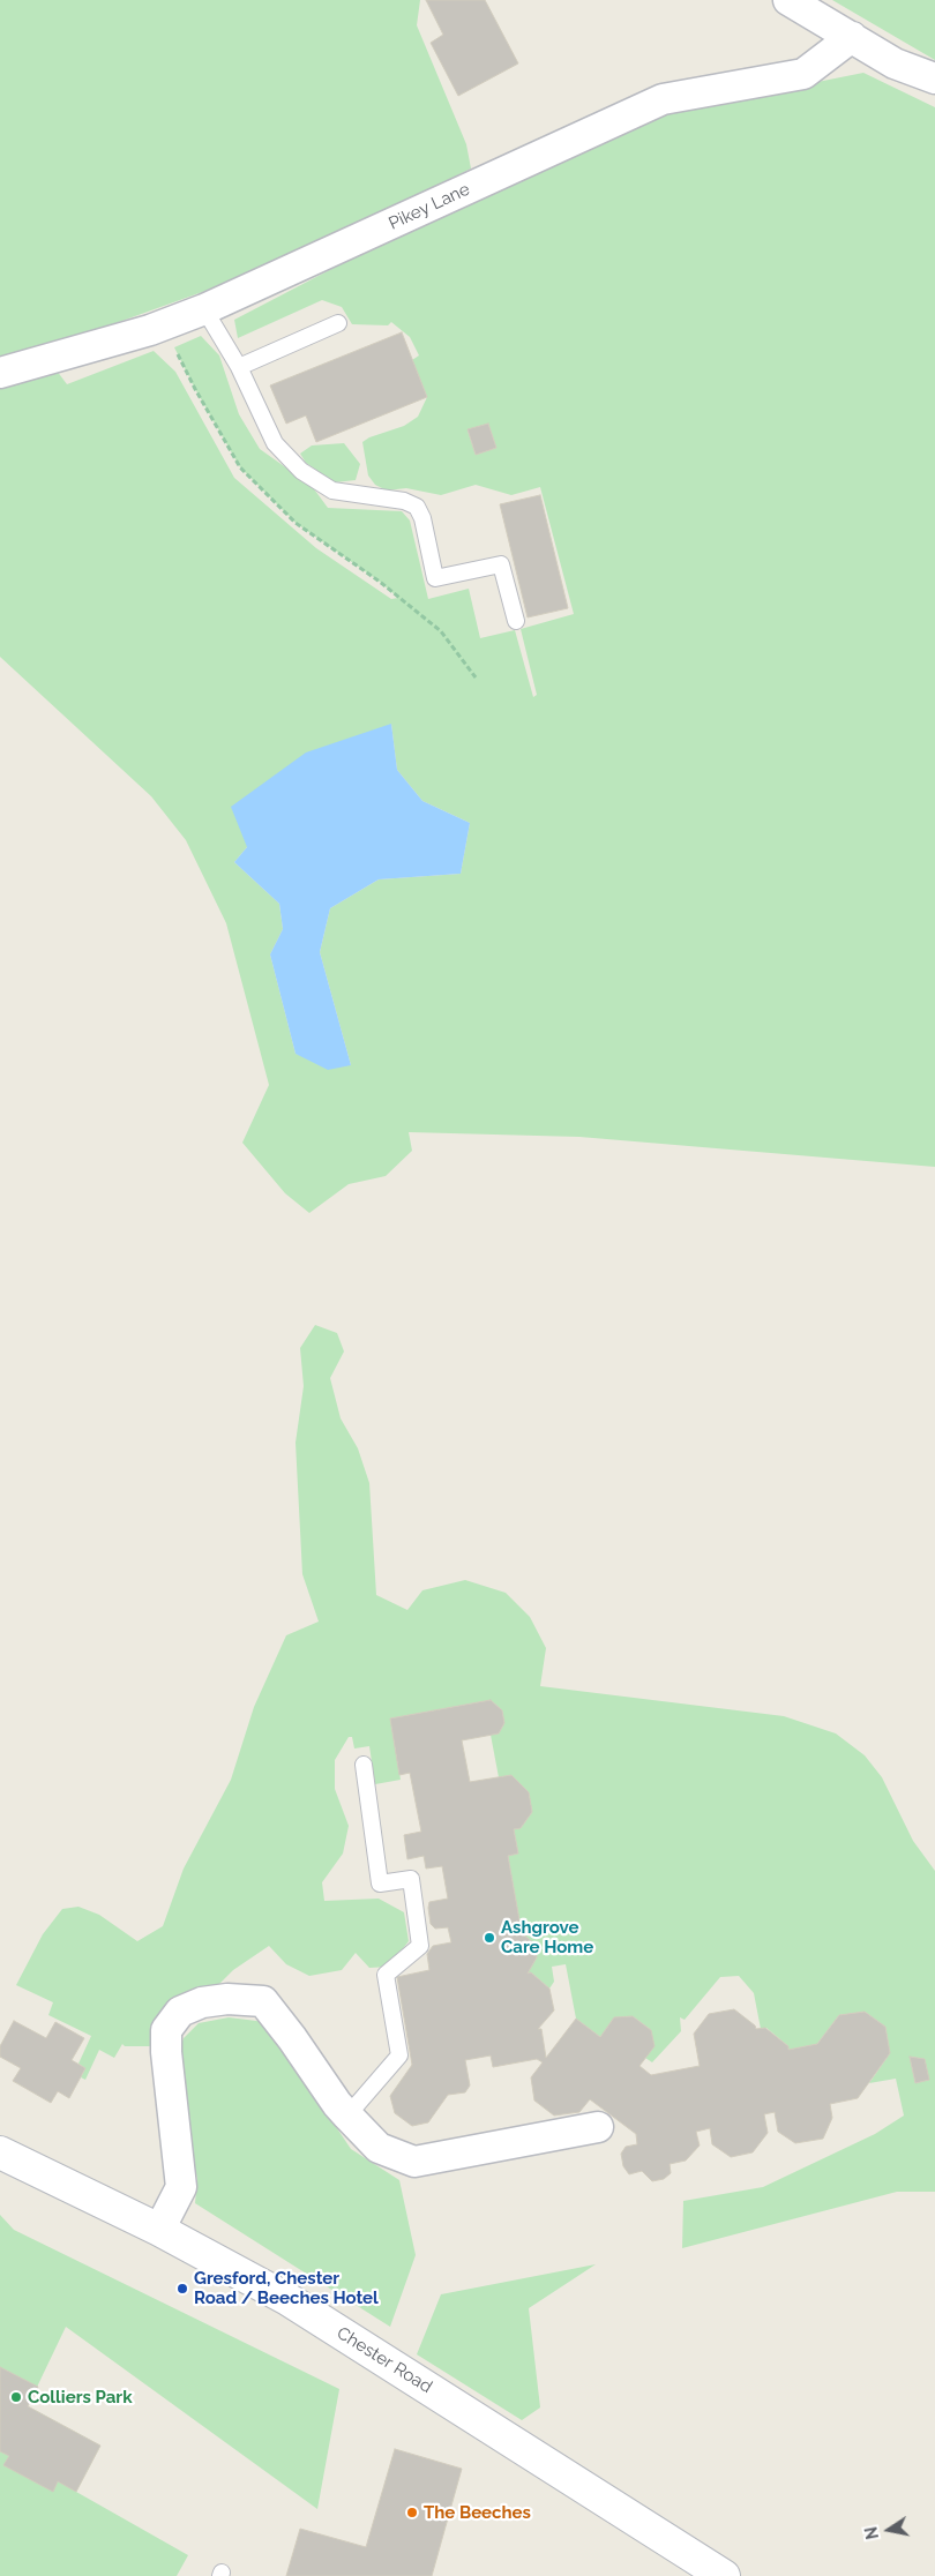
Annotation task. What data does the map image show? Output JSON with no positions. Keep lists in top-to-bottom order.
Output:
{
  "streets": {
    "main road": ["Chester Road"],
    "street": ["Pikey Lane"]
  },
  "places": [
    "Ashgrove Care Home",
    "Gresford, Chester Road / Beeches Hotel",
    "Colliers Park",
    "The Beeches"
  ],
  "north": "left"
}
